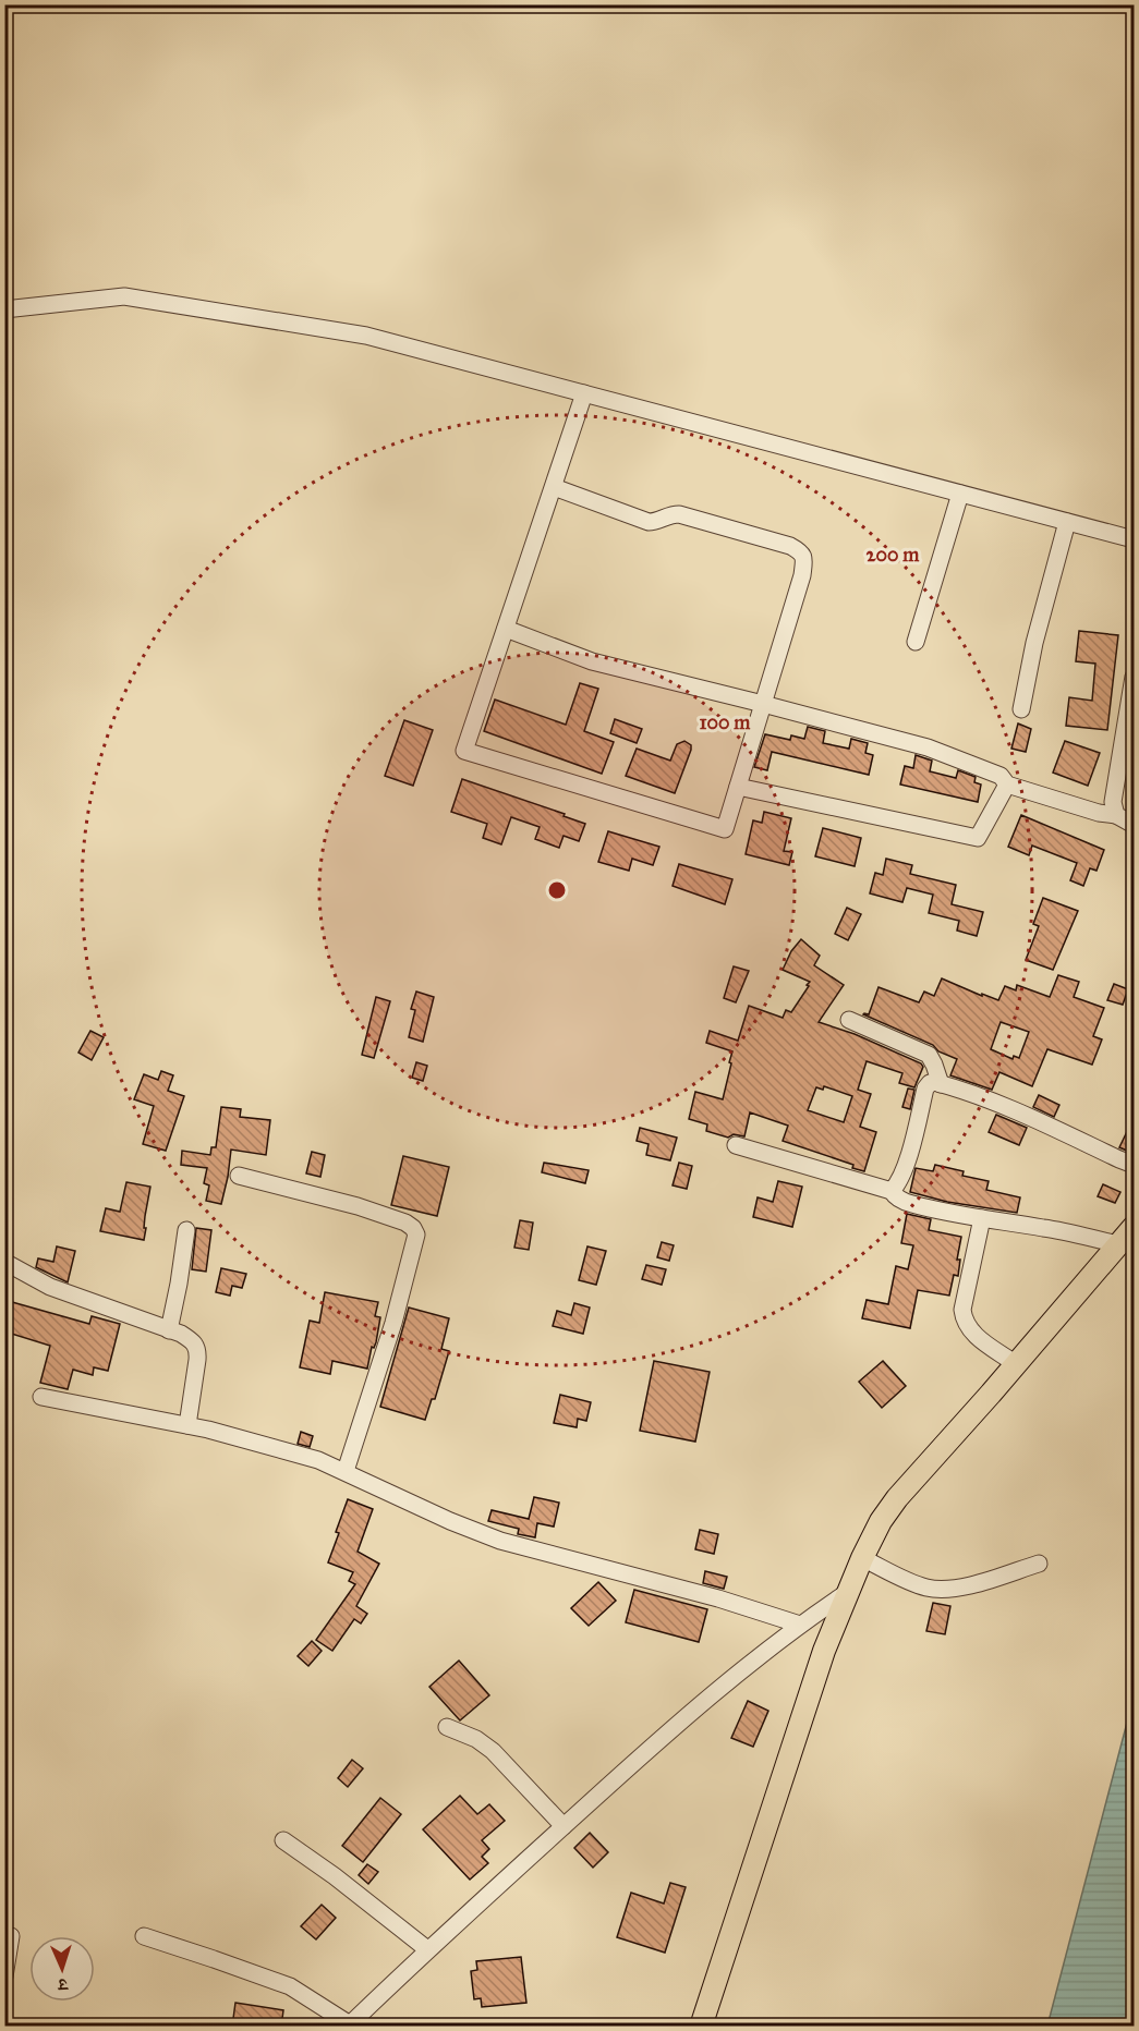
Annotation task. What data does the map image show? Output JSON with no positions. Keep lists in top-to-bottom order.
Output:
{
  "north": "bottom",
  "rings": ["200 m", "100 m"]
}
